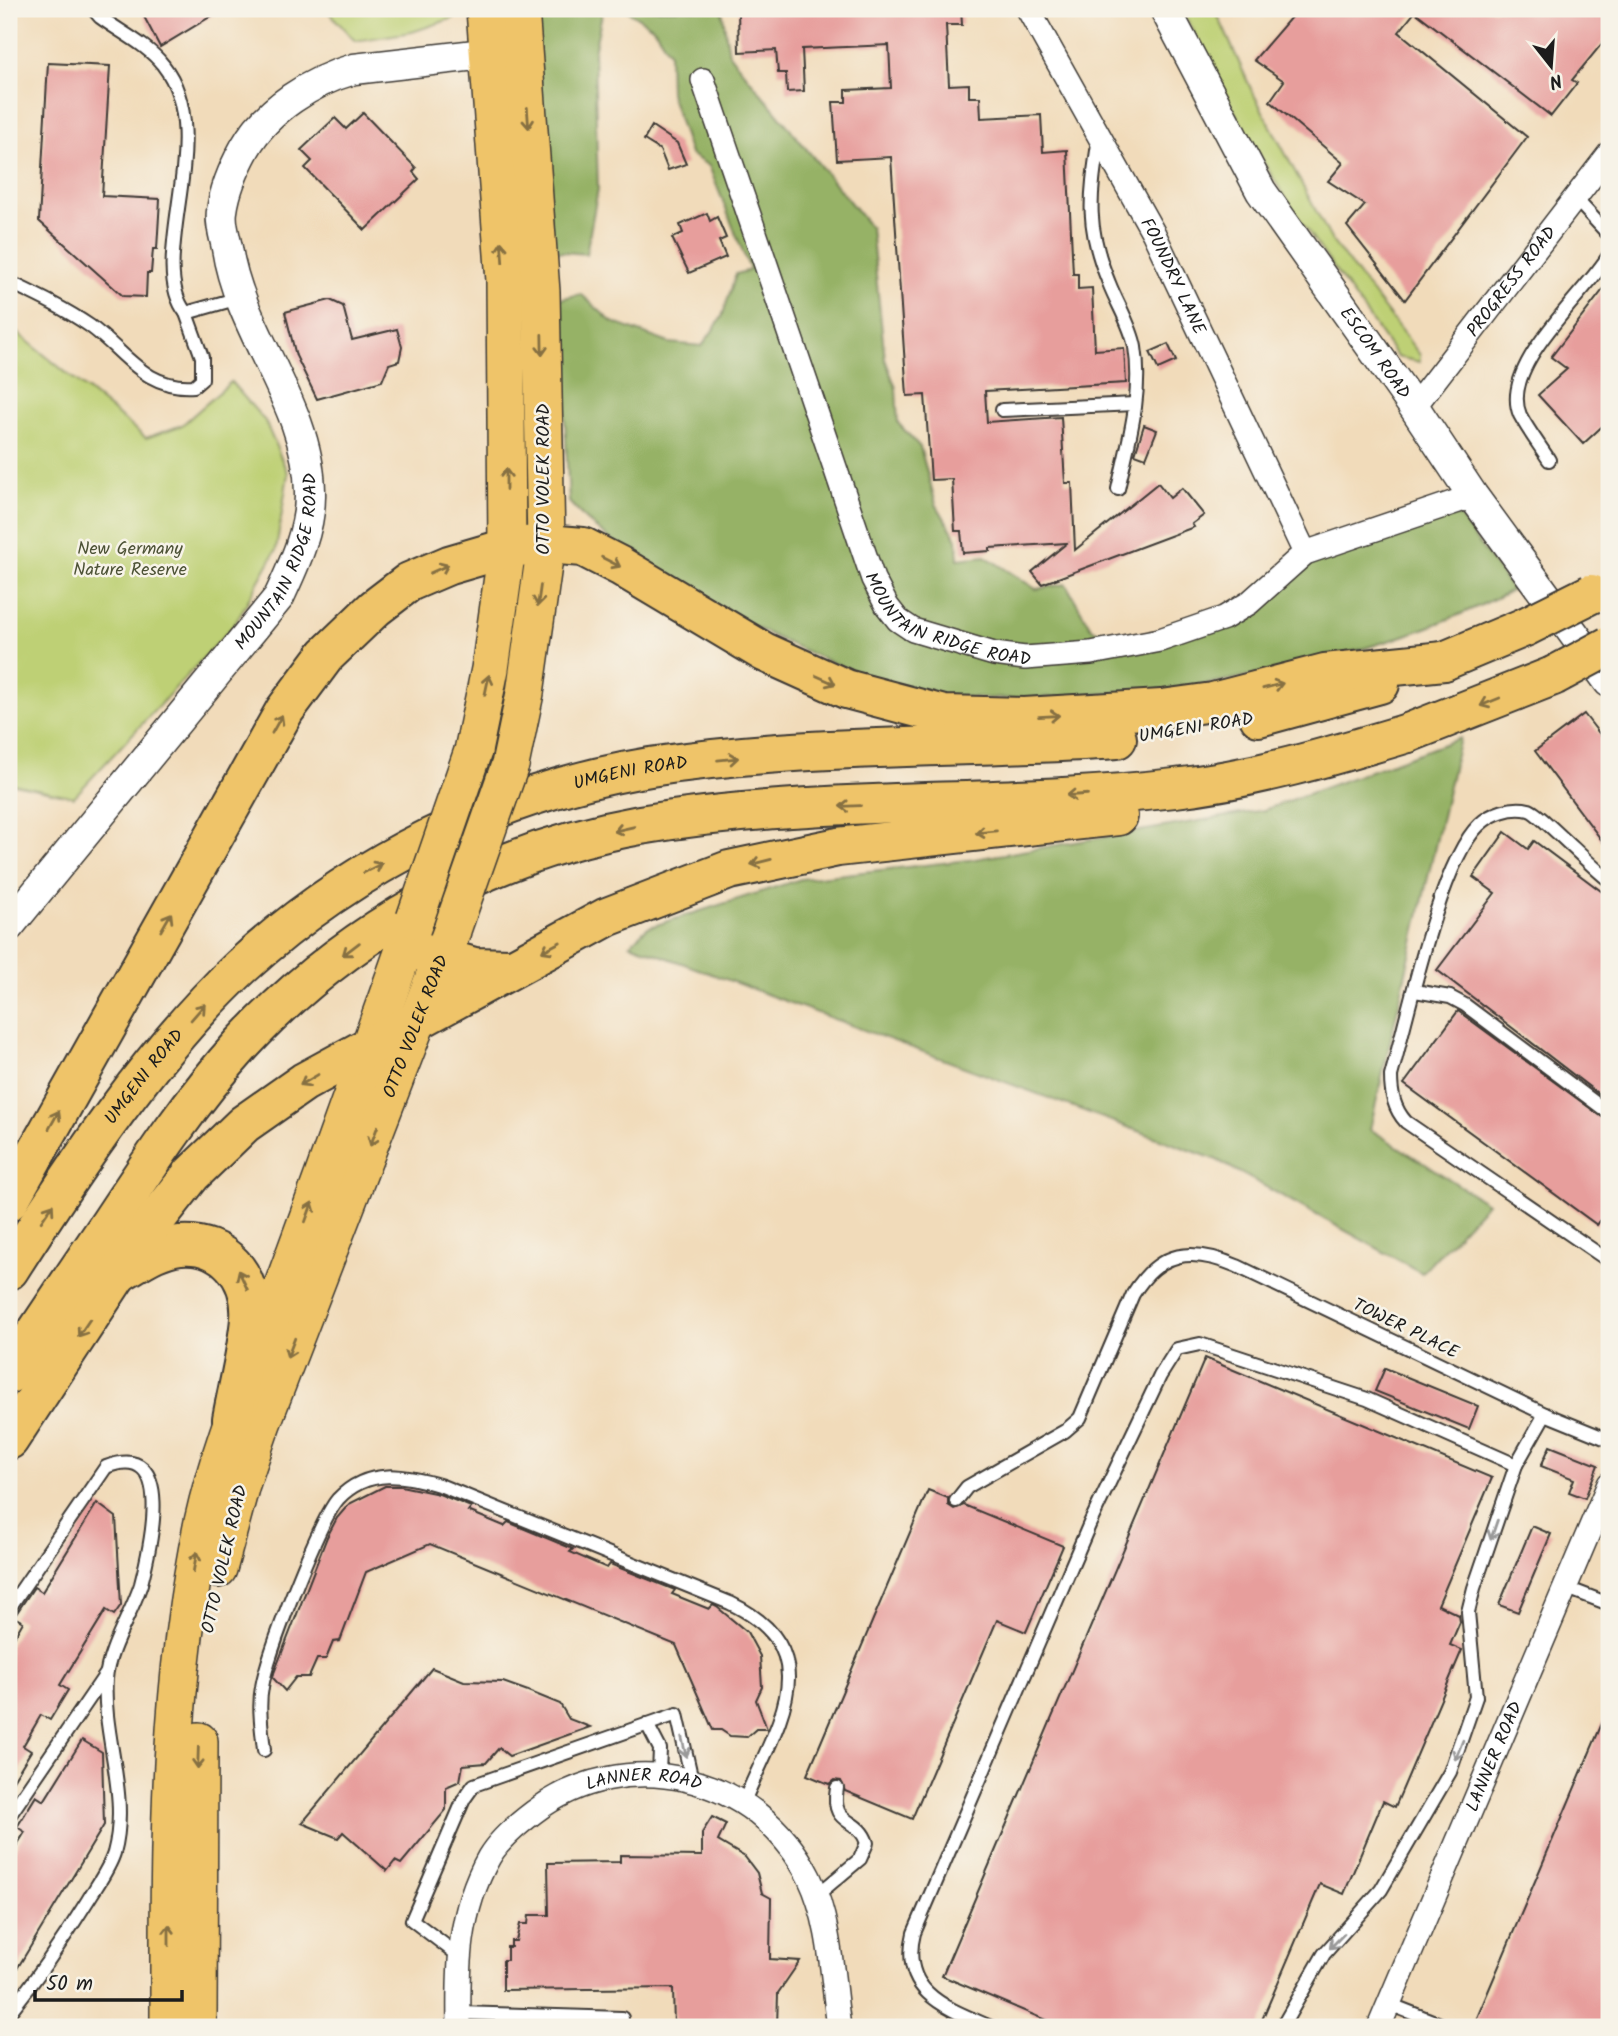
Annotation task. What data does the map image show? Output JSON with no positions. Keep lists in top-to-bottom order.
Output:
{
  "streets": {
    "highway": ["UMGENI ROAD"],
    "main road": ["OTTO VOLEK ROAD"],
    "street": [
      "FOUNDRY LANE",
      "PROGRESS ROAD",
      "ESCOM ROAD",
      "MOUNTAIN RIDGE ROAD",
      "LANNER ROAD"
    ],
    "lane": ["TOWER PLACE"]
  },
  "crossings": [
    ["FOUNDRY LANE", "MOUNTAIN RIDGE ROAD"],
    ["PROGRESS ROAD", "ESCOM ROAD"],
    ["ESCOM ROAD", "MOUNTAIN RIDGE ROAD"],
    ["OTTO VOLEK ROAD", "MOUNTAIN RIDGE ROAD"]
  ],
  "parks": ["New Germany Nature Reserve"],
  "scale_bar": "50 m",
  "north": "bottom"
}
